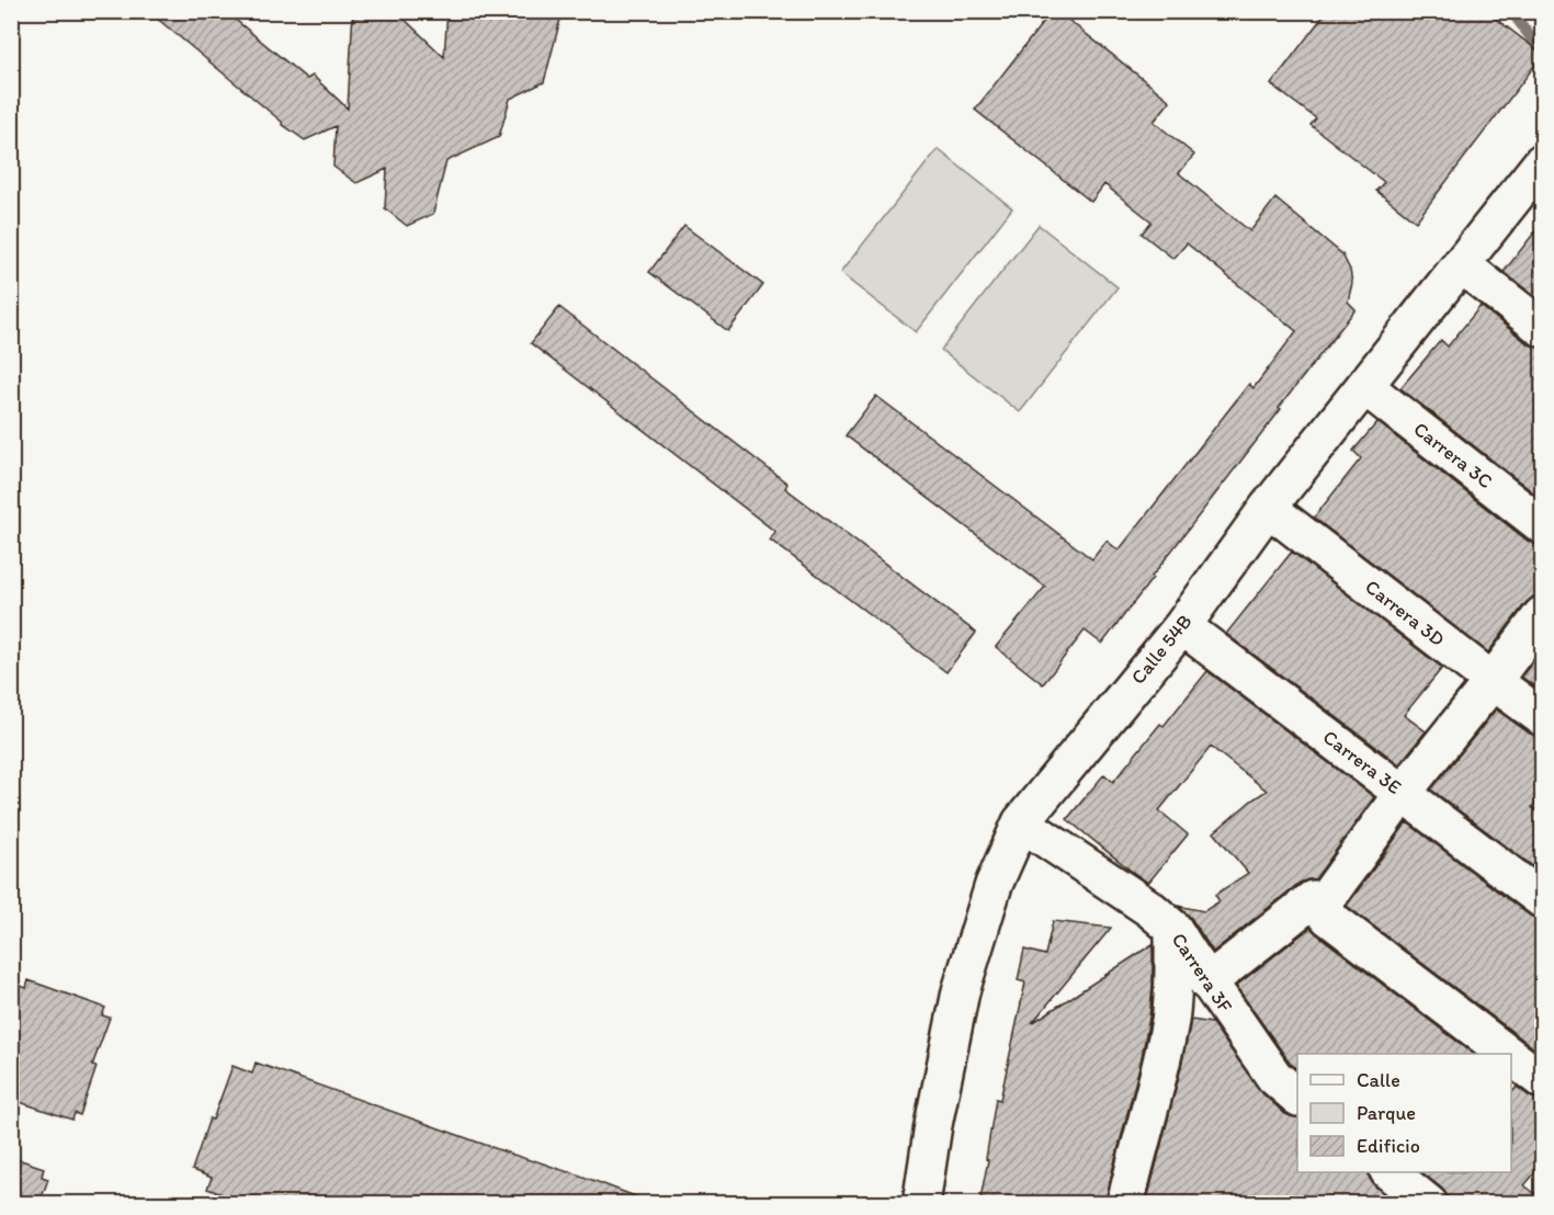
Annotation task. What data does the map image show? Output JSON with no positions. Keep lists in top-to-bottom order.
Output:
{
  "streets": {
    "street": [
      "Carrera 3C",
      "Carrera 3D",
      "Calle 54B",
      "Carrera 3E",
      "Carrera 3F"
    ]
  },
  "crossings": [
    ["Carrera 3C", "Calle 54B"],
    ["Carrera 3D", "Calle 54B"],
    ["Calle 54B", "Carrera 3E"],
    ["Calle 54B", "Carrera 3F"]
  ],
  "legend": ["Calle", "Parque", "Edificio"]
}
